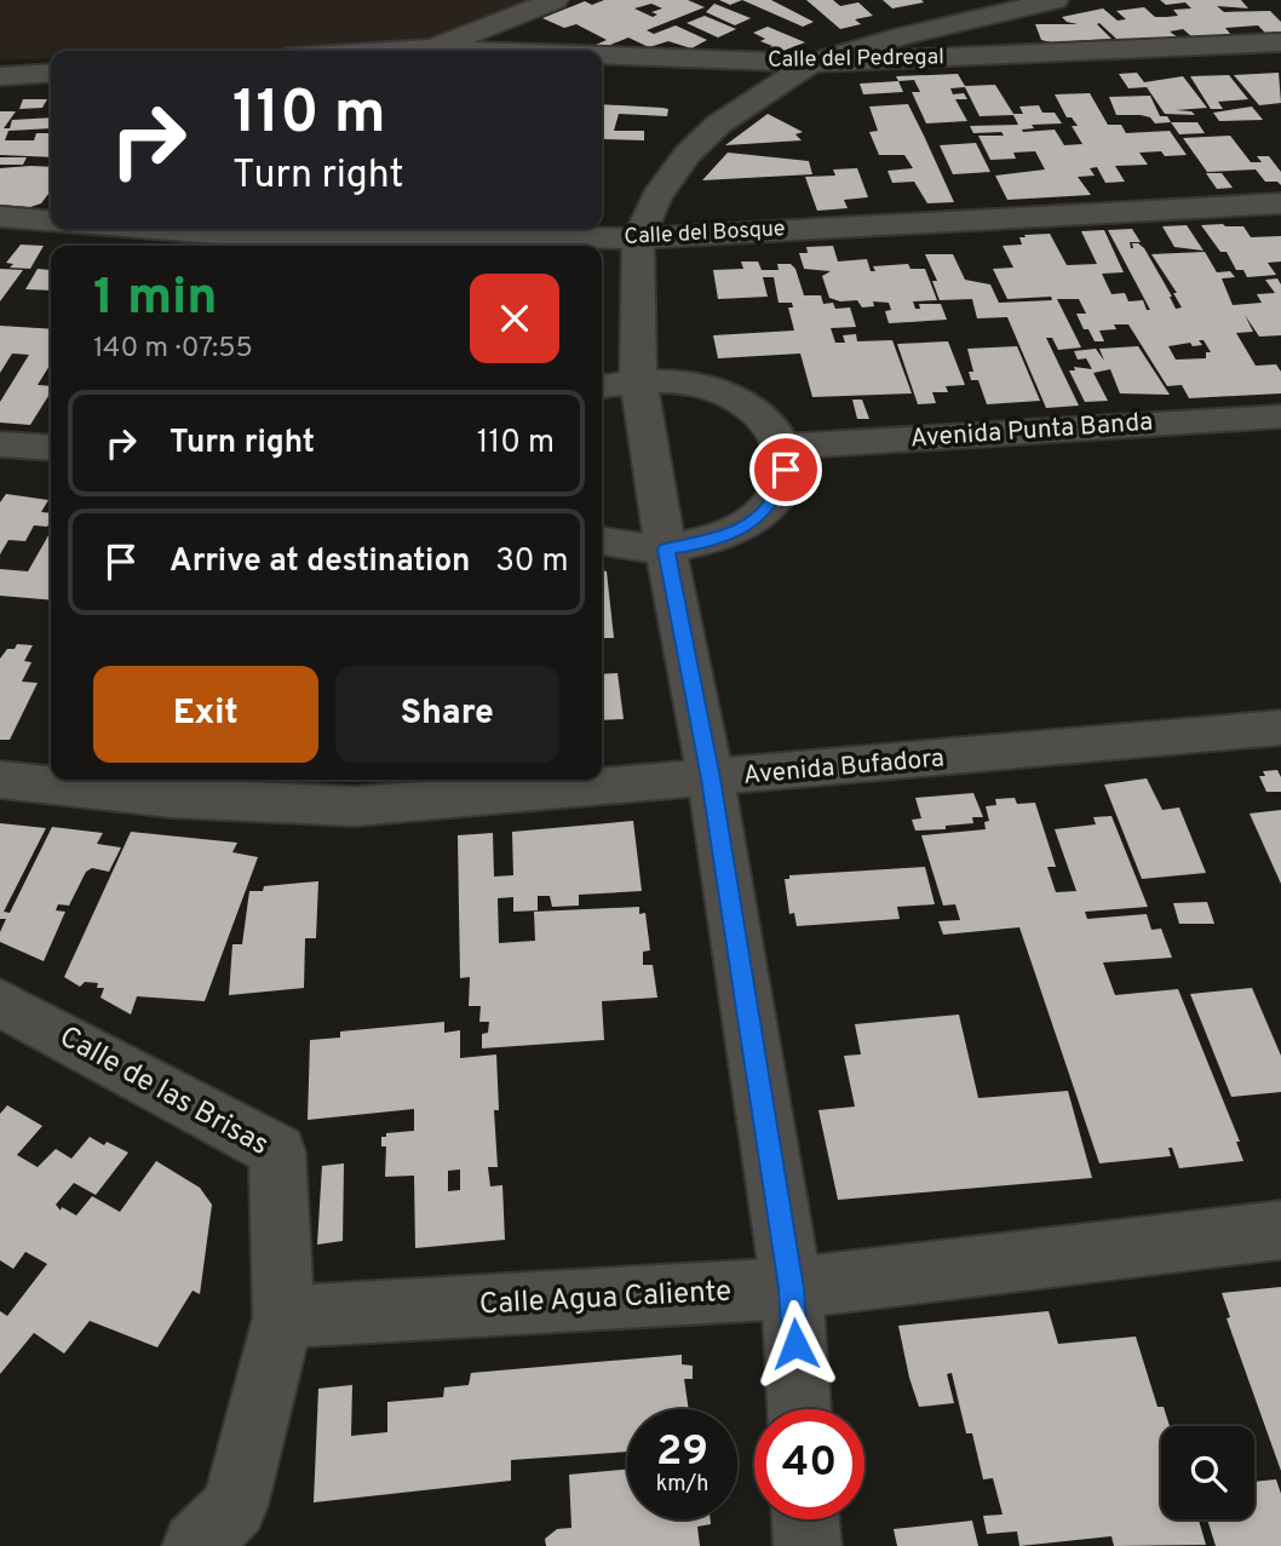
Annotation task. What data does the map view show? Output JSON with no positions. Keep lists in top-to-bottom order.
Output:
{
  "streets": {
    "street": [
      "Calle del Pedregal",
      "Calle del Bosque",
      "Avenida Punta Banda",
      "Avenida Bufadora",
      "Calle de las Brisas",
      "Calle Agua Caliente"
    ]
  },
  "crossings": [
    ["Calle de las Brisas", "Calle Agua Caliente"]
  ],
  "page": {
    "turn": ["110 m", "Turn right"],
    "heading": ["1 min", "140 m · 07:55"],
    "list": [
      {
        "name": "Turn right",
        "value": "110 m"
      },
      {
        "name": "Arrive at destination",
        "value": "30 m"
      }
    ],
    "buttons": ["Exit", "Share"],
    "speed": "29 km/h",
    "limit": "40"
  }
}
